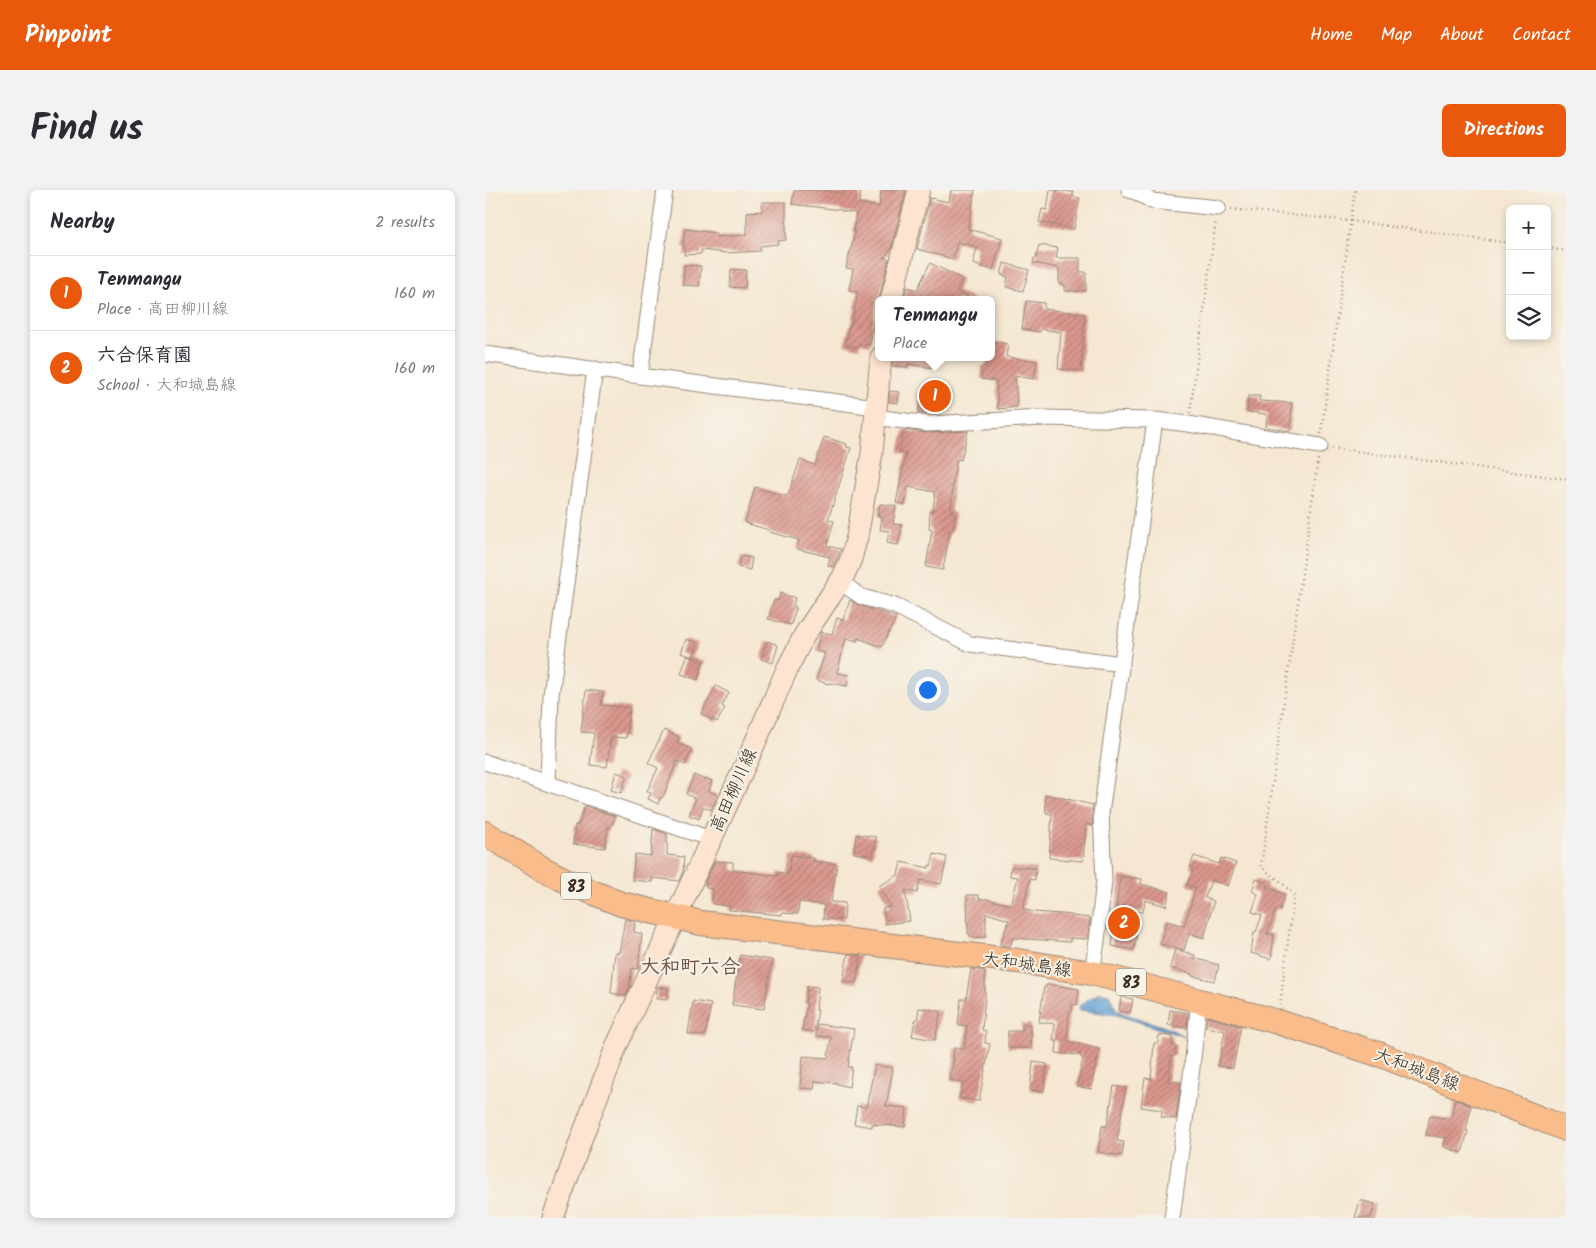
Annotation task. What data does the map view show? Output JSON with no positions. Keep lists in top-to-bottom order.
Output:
{
  "streets": {
    "main road": ["高田柳川線", "83", "大和城島線"]
  },
  "crossings": [
    ["高田柳川線", "大和城島線"]
  ],
  "districts": ["大和町六合"],
  "page": {
    "header": "Pinpoint",
    "nav": [
      "Home",
      "Map",
      "About",
      "Contact"
    ],
    "title": "Find us",
    "buttons": "Directions",
    "heading": ["Nearby", "2 results"],
    "map_buttons": ["+", "−"],
    "list": [
      {
        "mark": "1",
        "name": "Tenmangu",
        "note": "Place · 高田柳川線",
        "value": "160 m"
      },
      {
        "mark": "2",
        "name": "六合保育園",
        "note": "School · 大和城島線",
        "value": "160 m"
      }
    ],
    "popup": ["Tenmangu", "Place"],
    "pins": ["1", "2"]
  }
}
